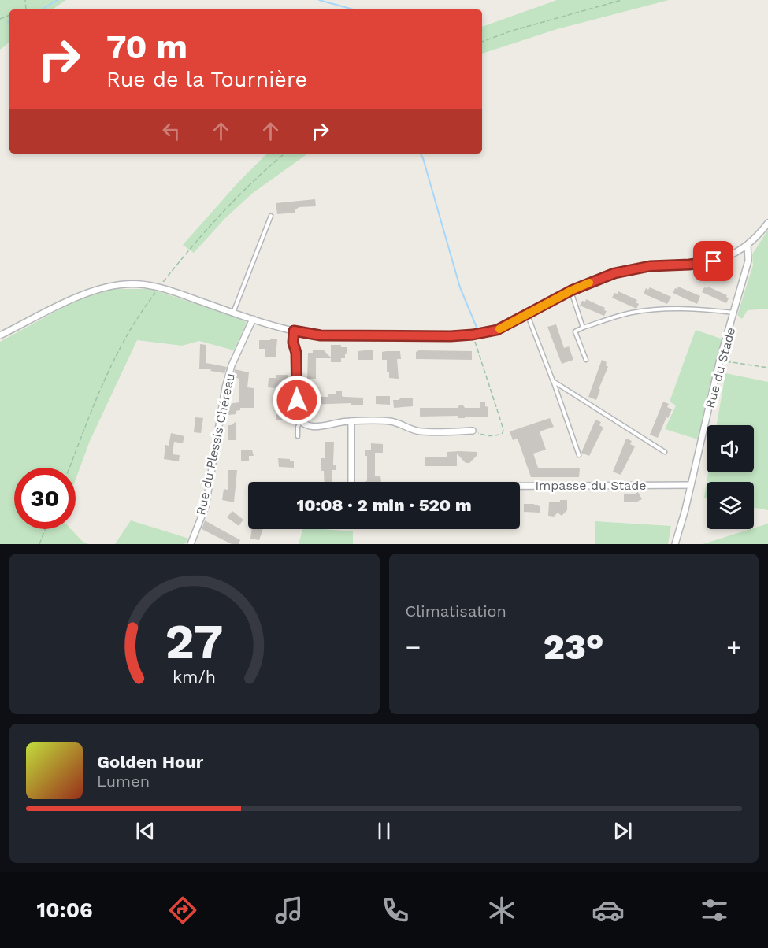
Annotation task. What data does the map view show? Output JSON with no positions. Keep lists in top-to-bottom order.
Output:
{
  "streets": {
    "street": ["Rue du Stade", "Rue du Plessis Chéreau", "Impasse du Stade"]
  },
  "crossings": [
    ["Rue du Stade", "Impasse du Stade"]
  ],
  "page": {
    "turn": ["70 m", "Rue de la Tournière"],
    "limit": "30",
    "trip": "10:08 · 2 min · 520 m",
    "tile": "Climatisation",
    "heat": ["−", "23°", "+"],
    "song": ["Golden Hour", "Lumen"],
    "tabs": "10:06",
    "gauge": ["27", "km/h"]
  }
}
